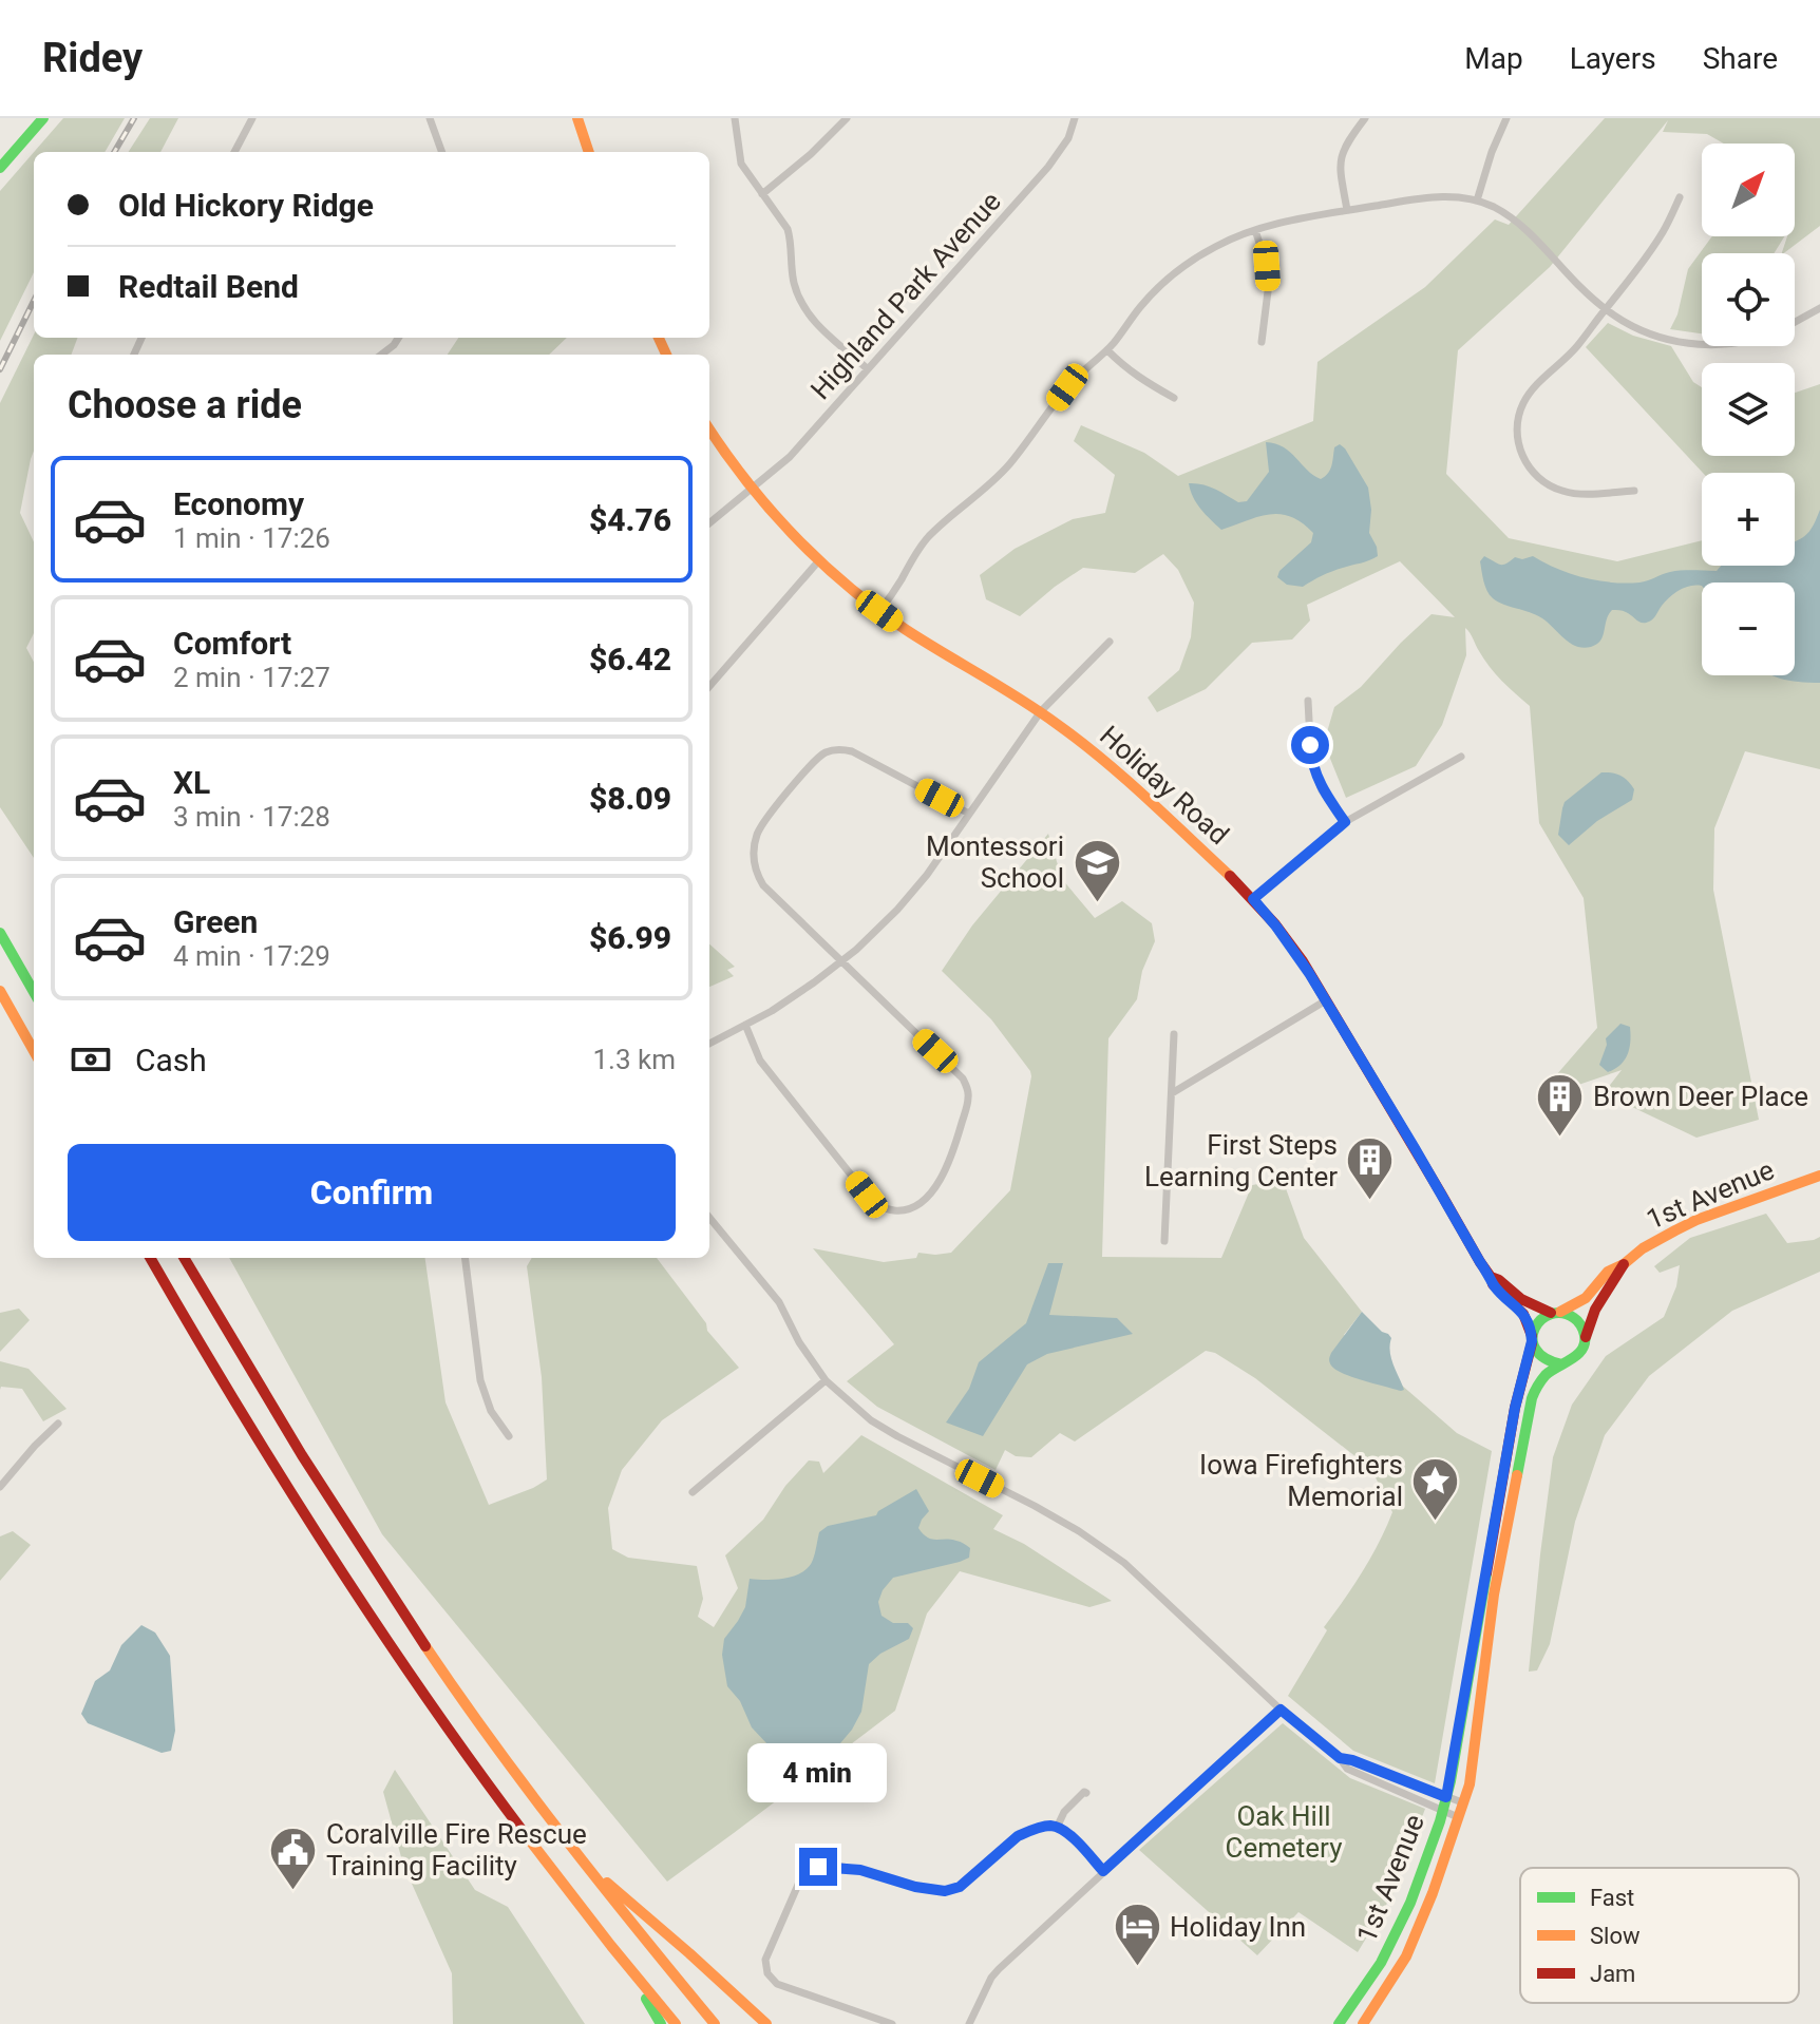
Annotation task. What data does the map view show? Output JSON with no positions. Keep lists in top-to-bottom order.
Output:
{
  "streets": {
    "main road": ["Holiday Road", "1st Avenue"],
    "street": ["Highland Park Avenue"]
  },
  "crossings": [
    ["Highland Park Avenue", "Holiday Road"],
    ["Holiday Road", "1st Avenue"]
  ],
  "parks": ["Oak Hill Cemetery"],
  "places": {
    "school or university": ["Montessori School"],
    "building": ["Brown Deer Place", "First Steps Learning Center"],
    "place": ["Iowa Firefighters Memorial"],
    "public building": ["Coralville Fire Rescue Training Facility"],
    "hotel": ["Holiday Inn"]
  },
  "legend": ["Fast", "Slow", "Jam"],
  "north": "top right",
  "page": {
    "header": "Ridey",
    "nav": ["Map", "Layers", "Share"],
    "map_buttons": ["+", "−"],
    "banner": ["Old Hickory Ridge", "Redtail Bend"],
    "heading": "Choose a ride",
    "list": [
      {
        "name": "Economy",
        "note": "1 min · 17:26",
        "value": "$4.76"
      },
      {
        "name": "Comfort",
        "note": "2 min · 17:27",
        "value": "$6.42"
      },
      {
        "name": "XL",
        "note": "3 min · 17:28",
        "value": "$8.09"
      },
      {
        "name": "Green",
        "note": "4 min · 17:29",
        "value": "$6.99"
      }
    ],
    "pay": ["Cash", "1.3 km"],
    "buttons": "Confirm",
    "bubble": "4 min"
  }
}
